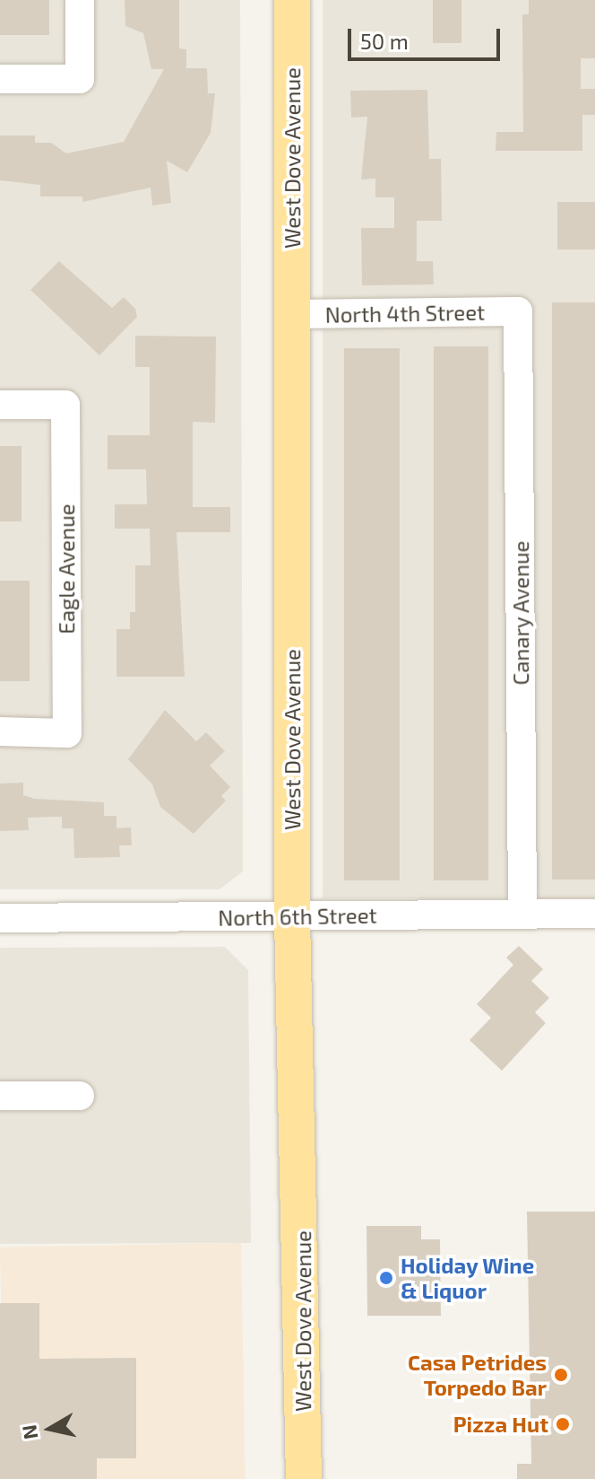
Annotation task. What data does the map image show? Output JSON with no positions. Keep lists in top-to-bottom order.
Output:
{
  "streets": {
    "main road": ["West Dove Avenue"],
    "street": [
      "North 4th Street",
      "Eagle Avenue",
      "Canary Avenue",
      "North 6th Street"
    ]
  },
  "crossings": [
    ["West Dove Avenue", "North 4th Street"],
    ["West Dove Avenue", "North 6th Street"],
    ["North 4th Street", "Canary Avenue"],
    ["Canary Avenue", "North 6th Street"]
  ],
  "places": ["Holiday Wine & Liquor", "Casa Petrides Torpedo Bar", "Pizza Hut"],
  "scale_bar": "50 m",
  "north": "left"
}
